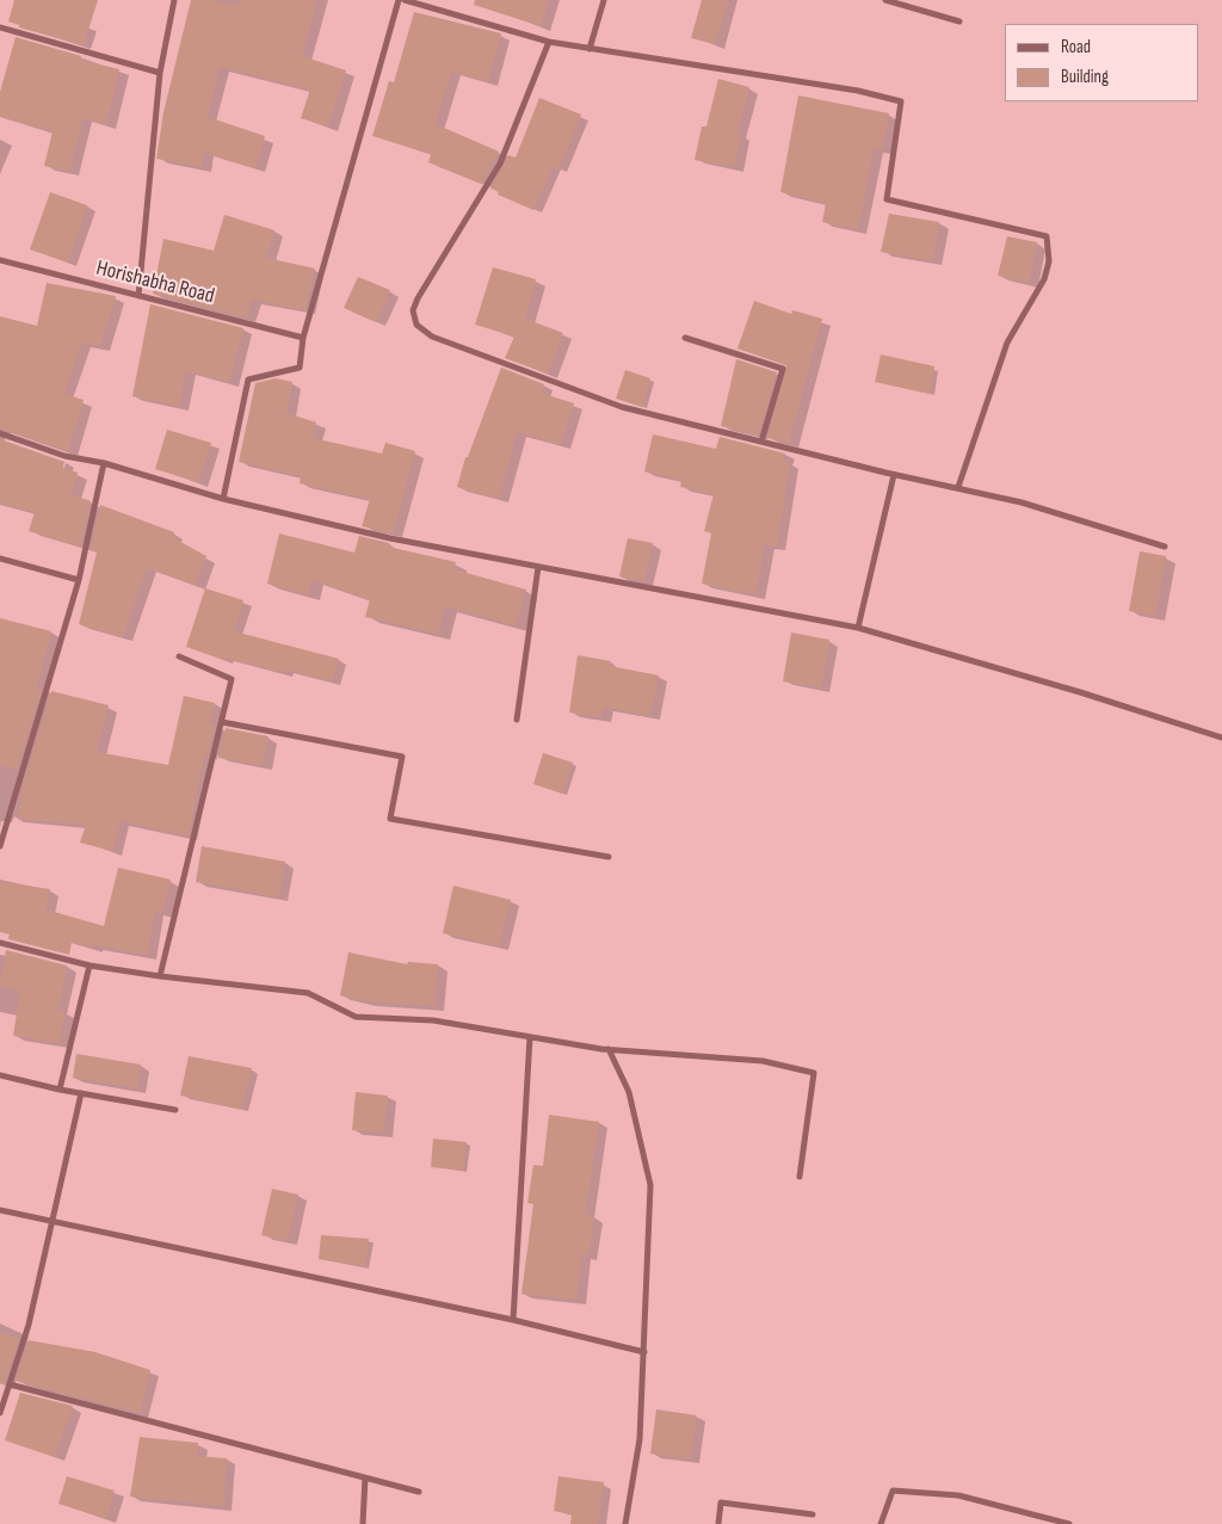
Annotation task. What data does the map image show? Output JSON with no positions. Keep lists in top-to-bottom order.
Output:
{
  "streets": {
    "street": ["Horishabha Road"]
  },
  "legend": ["Road", "Building"]
}
